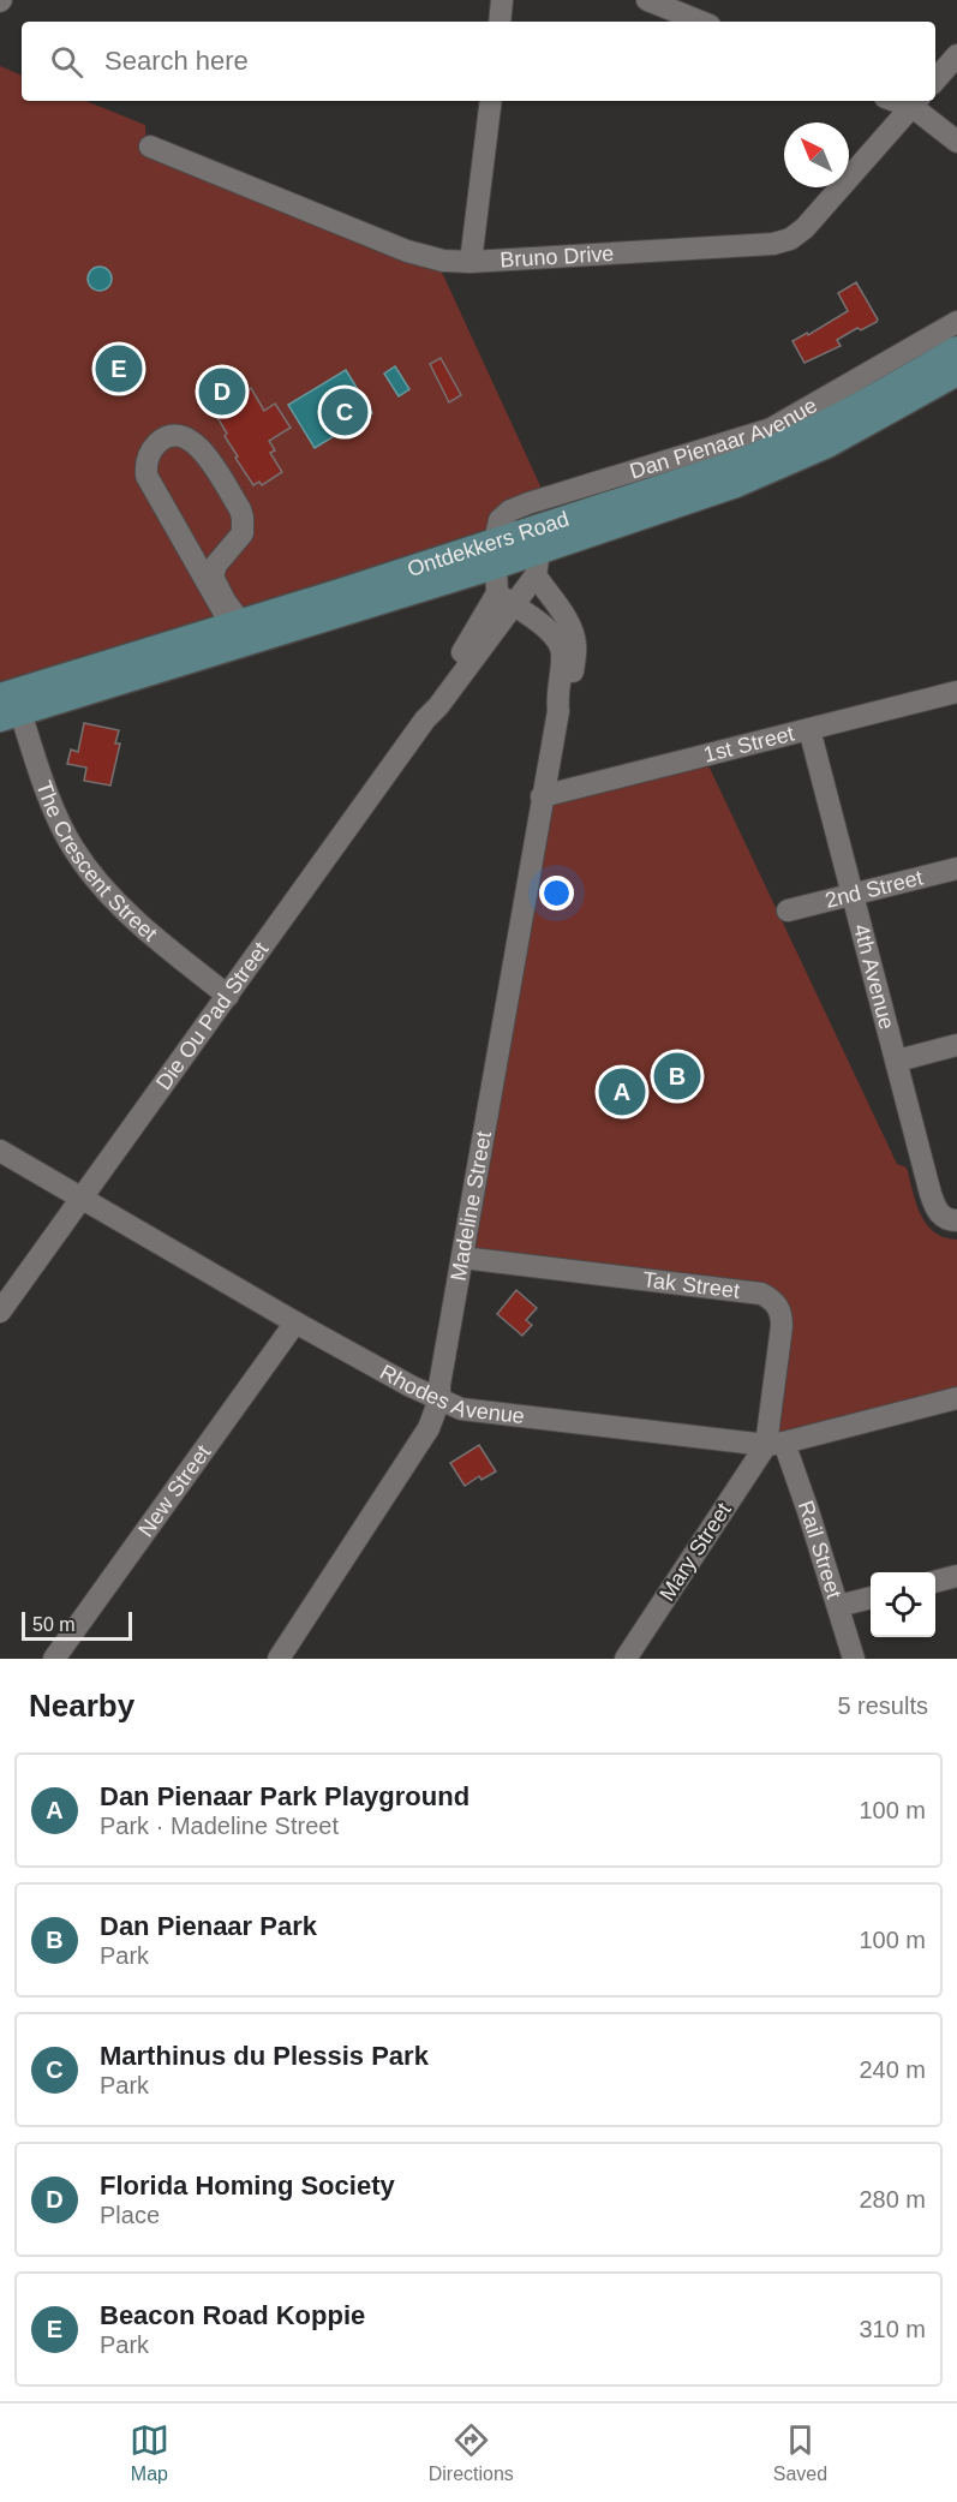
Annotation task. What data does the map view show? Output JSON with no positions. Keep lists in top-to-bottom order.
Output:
{
  "streets": {
    "main road": ["Ontdekkers Road"],
    "street": [
      "Bruno Drive",
      "Dan Pienaar Avenue",
      "1st Street",
      "The Crescent Street",
      "2nd Street",
      "4th Avenue",
      "Die Ou Pad Street",
      "Madeline Street",
      "Tak Street",
      "Rhodes Avenue",
      "New Street",
      "Rail Street",
      "Mary Street"
    ]
  },
  "crossings": [
    ["Dan Pienaar Avenue", "Ontdekkers Road"],
    ["Ontdekkers Road", "The Crescent Street"],
    ["Ontdekkers Road", "Die Ou Pad Street"],
    ["Ontdekkers Road", "Madeline Street"],
    ["1st Street", "4th Avenue"],
    ["1st Street", "Madeline Street"],
    ["The Crescent Street", "Die Ou Pad Street"],
    ["2nd Street", "4th Avenue"],
    ["Die Ou Pad Street", "Madeline Street"],
    ["Die Ou Pad Street", "Rhodes Avenue"],
    ["Madeline Street", "Tak Street"],
    ["Madeline Street", "Rhodes Avenue"],
    ["Tak Street", "Rhodes Avenue"],
    ["Tak Street", "Rail Street"],
    ["Tak Street", "Mary Street"],
    ["Rhodes Avenue", "New Street"],
    ["Rhodes Avenue", "Rail Street"],
    ["Rhodes Avenue", "Mary Street"],
    ["Rail Street", "Mary Street"]
  ],
  "scale_bar": "50 m",
  "north": "top left",
  "page": {
    "search": "Search here",
    "pins": [
      "E",
      "D",
      "C",
      "B",
      "A"
    ],
    "scale": "50 m",
    "heading": ["Nearby", "5 results"],
    "list": [
      {
        "mark": "A",
        "name": "Dan Pienaar Park Playground",
        "note": "Park · Madeline Street",
        "value": "100 m"
      },
      {
        "mark": "B",
        "name": "Dan Pienaar Park",
        "note": "Park",
        "value": "100 m"
      },
      {
        "mark": "C",
        "name": "Marthinus du Plessis Park",
        "note": "Park",
        "value": "240 m"
      },
      {
        "mark": "D",
        "name": "Florida Homing Society",
        "note": "Place",
        "value": "280 m"
      },
      {
        "mark": "E",
        "name": "Beacon Road Koppie",
        "note": "Park",
        "value": "310 m"
      }
    ],
    "nav": ["Map", "Directions", "Saved"]
  }
}
